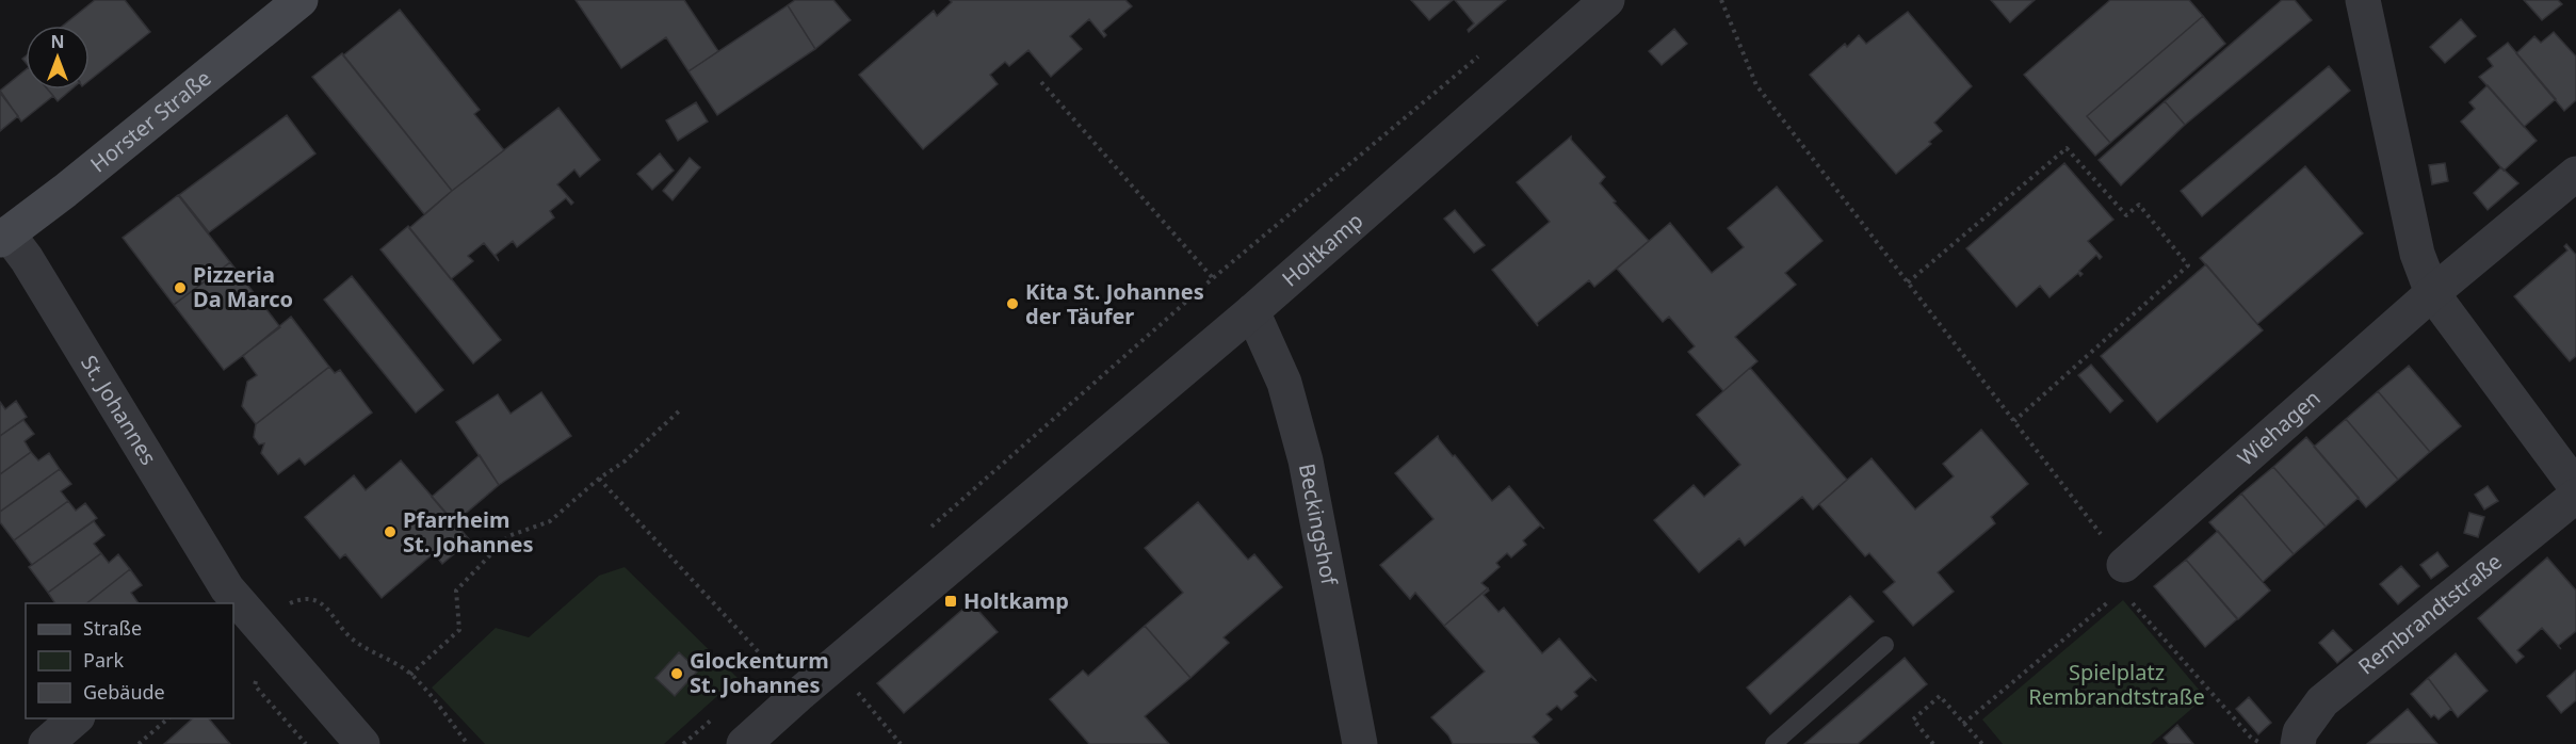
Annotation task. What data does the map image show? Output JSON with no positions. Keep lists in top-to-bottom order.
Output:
{
  "streets": {
    "street": [
      "Horster Straße",
      "Holtkamp",
      "St. Johannes",
      "Wiehagen",
      "Beckingshof",
      "Rembrandtstraße"
    ]
  },
  "crossings": [
    ["Horster Straße", "St. Johannes"],
    ["Holtkamp", "Beckingshof"]
  ],
  "parks": ["Spielplatz Rembrandtstraße"],
  "places": {
    "other": [
      "Pizzeria Da Marco",
      "Kita St. Johannes der Täufer",
      "Pfarrheim St. Johannes",
      "Glockenturm St. Johannes"
    ],
    "transit": ["Holtkamp"]
  },
  "legend": ["Straße", "Park", "Gebäude"],
  "north": "top"
}
